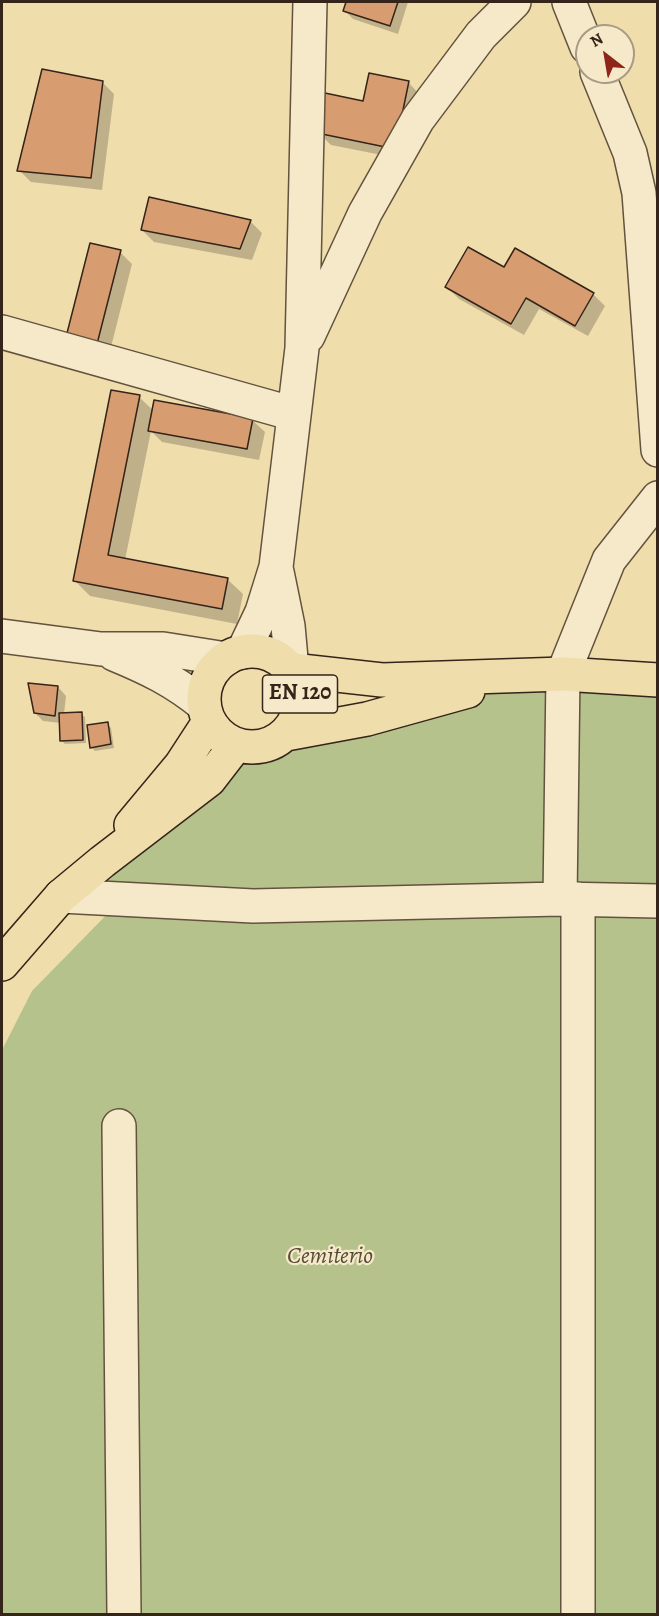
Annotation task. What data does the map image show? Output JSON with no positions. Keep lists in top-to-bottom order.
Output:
{
  "streets": {
    "main road": ["EN 120"]
  },
  "parks": ["Cemiterio"],
  "north": "top left"
}
